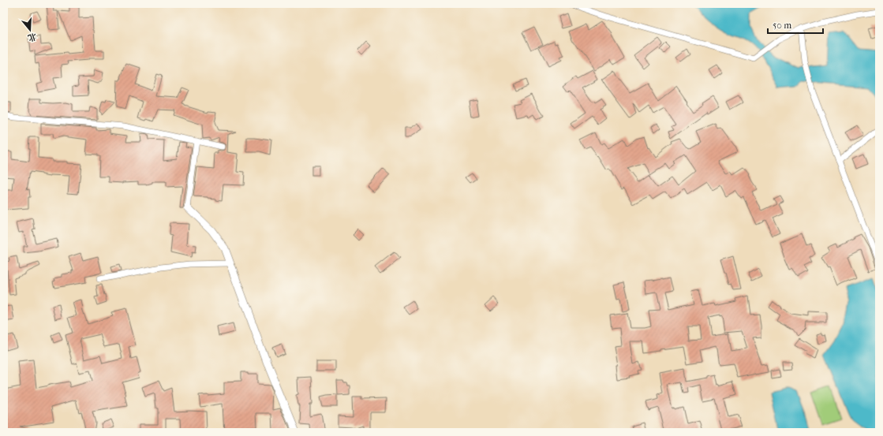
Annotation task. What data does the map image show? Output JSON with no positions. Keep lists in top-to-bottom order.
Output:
{
  "scale_bar": "50 m",
  "north": "bottom"
}
